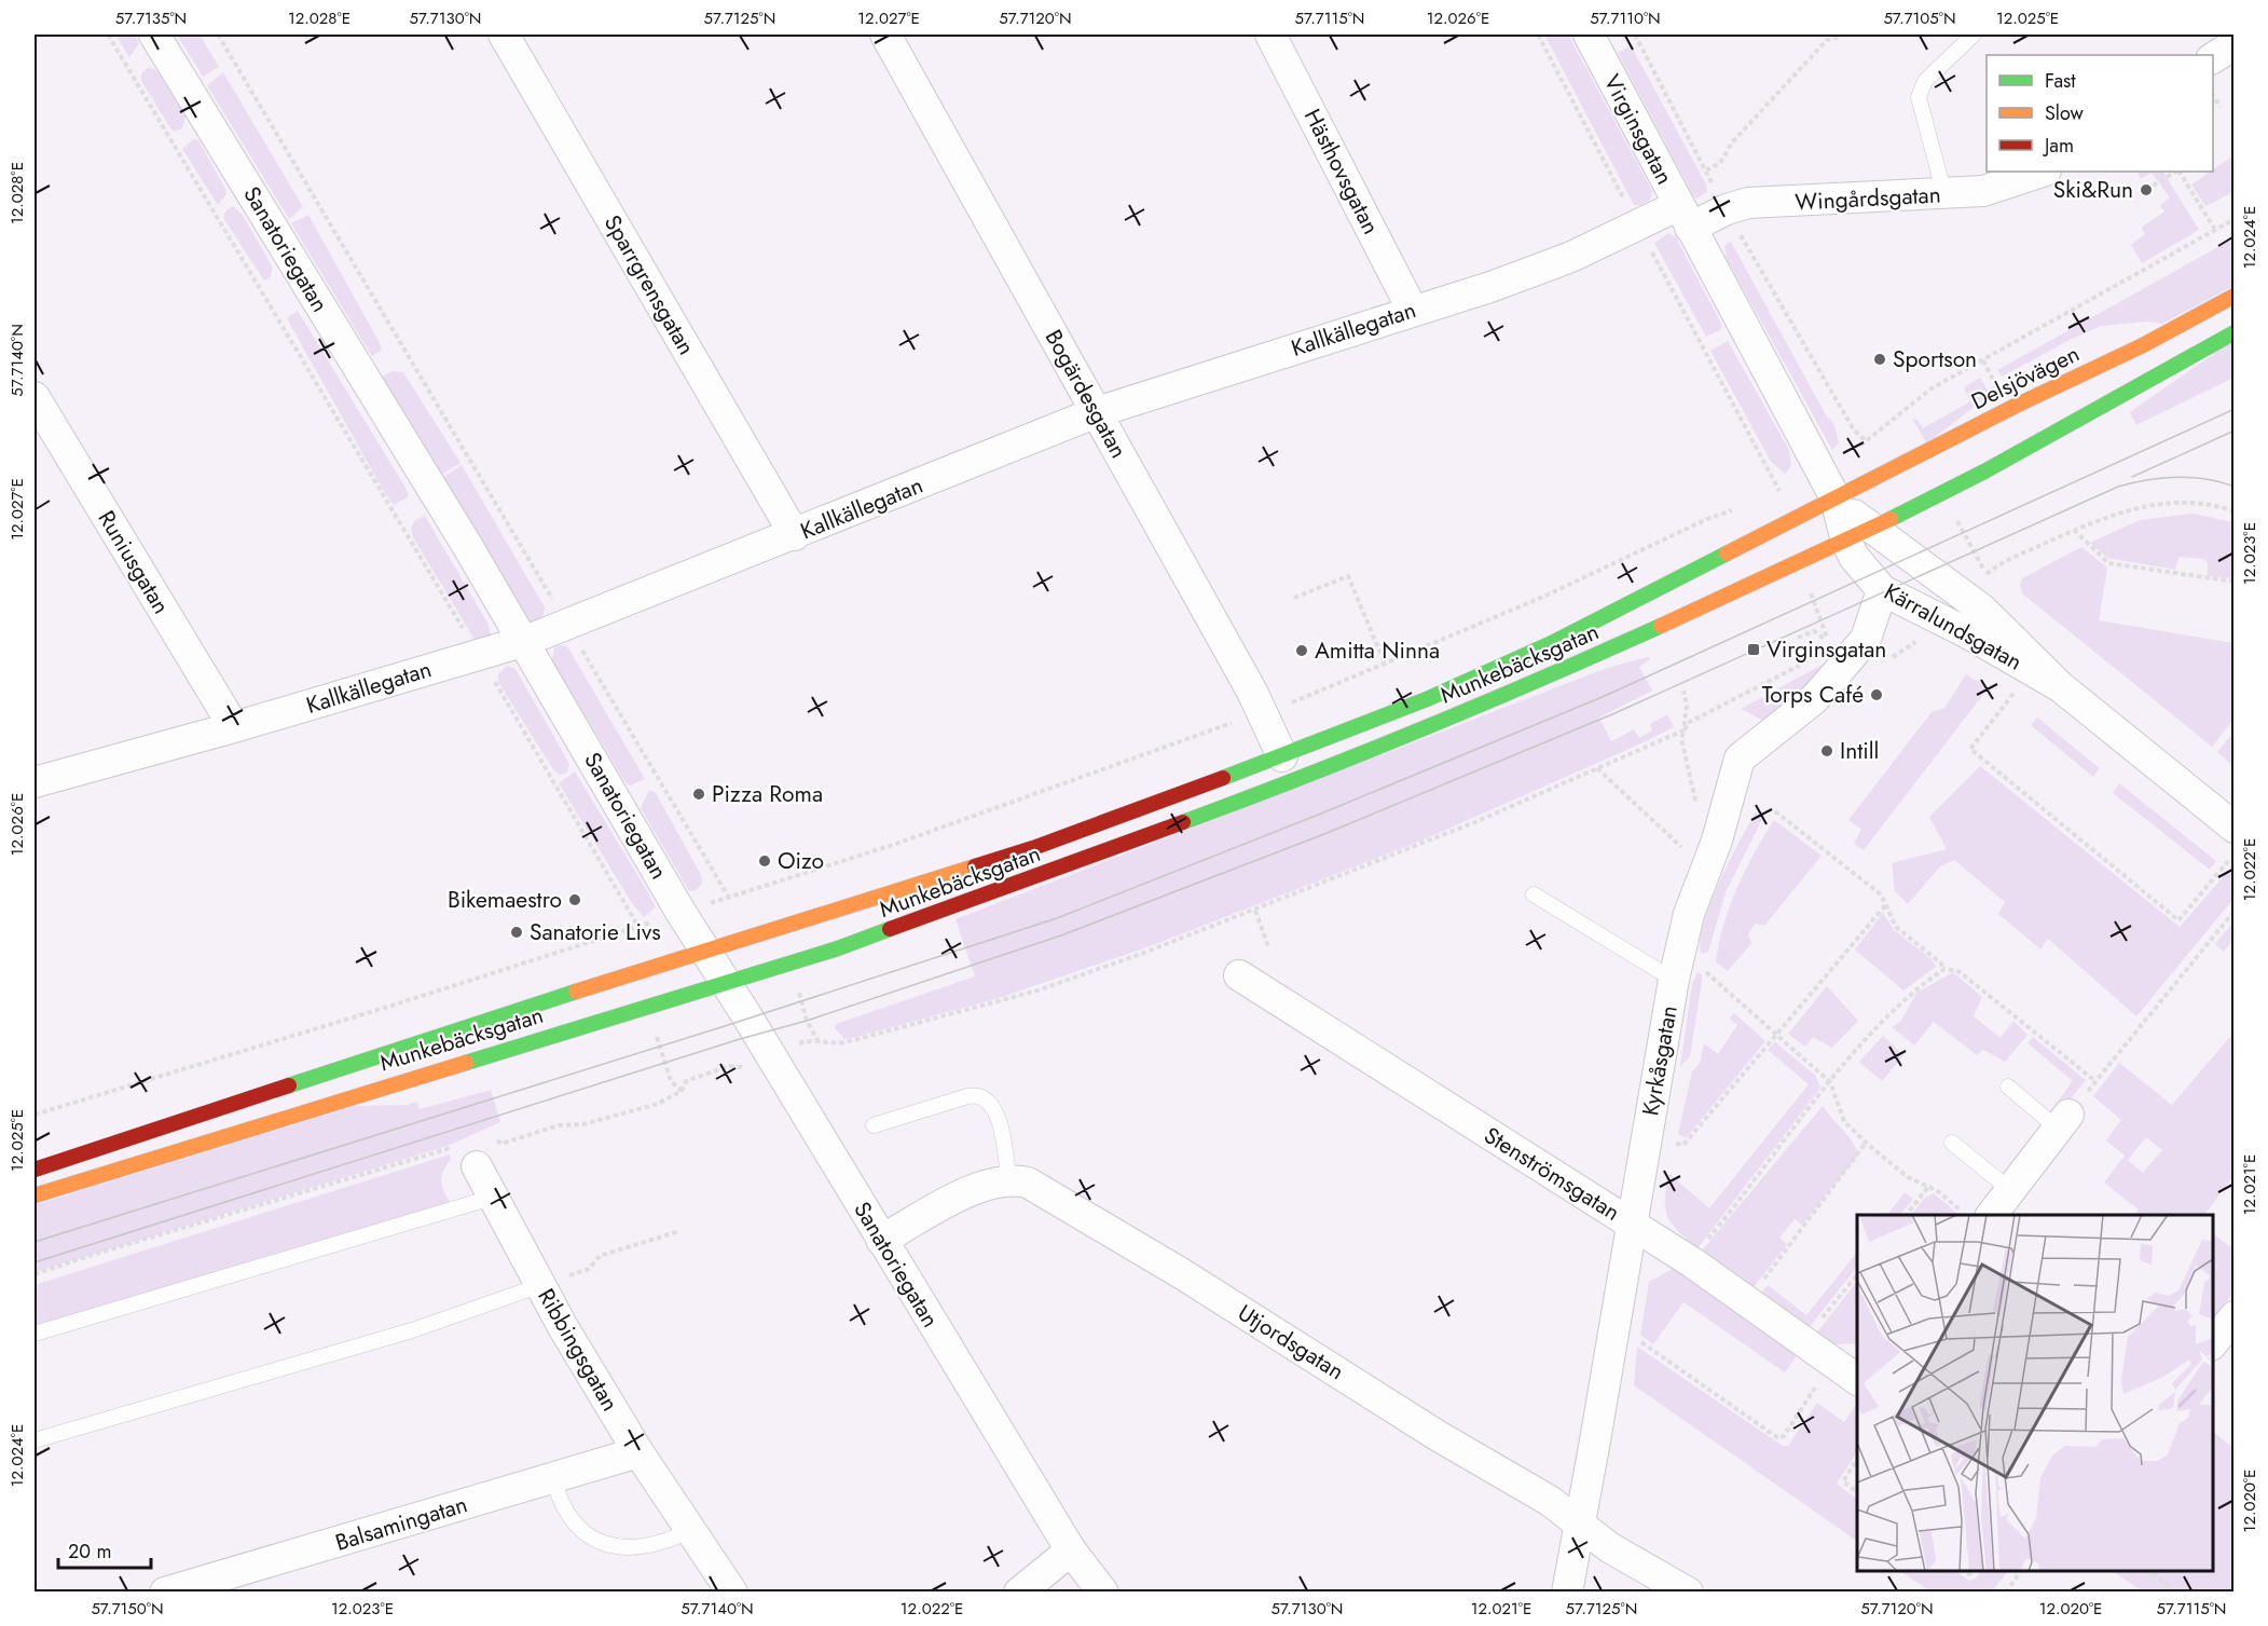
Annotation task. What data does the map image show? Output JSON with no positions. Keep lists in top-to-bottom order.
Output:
{
  "streets": {
    "street": [
      "Virginsgatan",
      "Hästhovsgatan",
      "Wingårdsgatan",
      "Sanatoriegatan",
      "Sparrgrensgatan",
      "Kallkällegatan",
      "Delsjövägen",
      "Bogärdesgatan",
      "Runiusgatan",
      "Kärralundsgatan",
      "Munkebäcksgatan",
      "Kyrkåsgatan",
      "Stenströmsgatan",
      "Utjordsgatan",
      "Ribbingsgatan",
      "Balsamingatan"
    ]
  },
  "crossings": [
    ["Virginsgatan", "Wingårdsgatan"],
    ["Virginsgatan", "Kallkällegatan"],
    ["Virginsgatan", "Delsjövägen"],
    ["Virginsgatan", "Kärralundsgatan"],
    ["Virginsgatan", "Munkebäcksgatan"],
    ["Hästhovsgatan", "Kallkällegatan"],
    ["Wingårdsgatan", "Kallkällegatan"],
    ["Sanatoriegatan", "Kallkällegatan"],
    ["Sanatoriegatan", "Munkebäcksgatan"],
    ["Sparrgrensgatan", "Kallkällegatan"],
    ["Kallkällegatan", "Bogärdesgatan"],
    ["Kallkällegatan", "Runiusgatan"],
    ["Delsjövägen", "Kärralundsgatan"],
    ["Delsjövägen", "Munkebäcksgatan"],
    ["Bogärdesgatan", "Munkebäcksgatan"],
    ["Kärralundsgatan", "Munkebäcksgatan"],
    ["Kärralundsgatan", "Kyrkåsgatan"],
    ["Kyrkåsgatan", "Stenströmsgatan"],
    ["Kyrkåsgatan", "Utjordsgatan"],
    ["Ribbingsgatan", "Balsamingatan"]
  ],
  "places": {
    "other": [
      "Ski&Run",
      "Sportson",
      "Amitta Ninna",
      "Torps Café",
      "Intill",
      "Pizza Roma",
      "Oizo",
      "Bikemaestro",
      "Sanatorie Livs"
    ],
    "transit": ["Virginsgatan"]
  },
  "legend": ["Fast", "Slow", "Jam"],
  "scale_bar": "20 m",
  "coordinates": [
    "57.7135°N",
    "12.028°E",
    "57.7130°N",
    "57.7125°N",
    "12.027°E",
    "57.7120°N",
    "57.7115°N",
    "12.026°E",
    "57.7110°N",
    "57.7105°N",
    "12.025°E",
    "12.024°E",
    "57.7140°N",
    "12.023°E",
    "12.022°E",
    "12.021°E",
    "12.020°E",
    "57.7150°N"
  ]
}
